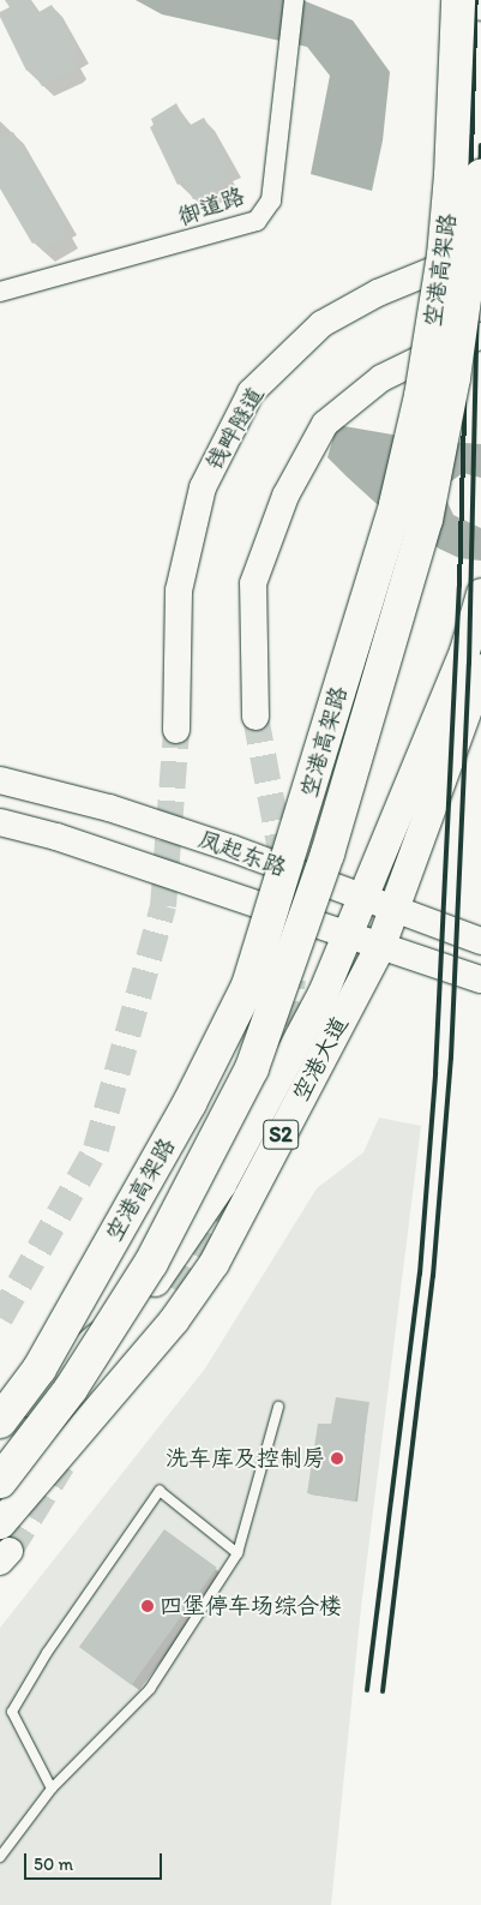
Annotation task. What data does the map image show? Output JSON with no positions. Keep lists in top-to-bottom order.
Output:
{
  "streets": {
    "highway": ["空港高架路"],
    "main road": [
      "钱畔隧道",
      "凤起东路",
      "空港大道",
      "S2"
    ],
    "street": ["御道路"]
  },
  "crossings": [
    ["空港高架路", "空港大道"],
    ["凤起东路", "空港大道"]
  ],
  "places": ["洗车库及控制房", "四堡停车场综合楼"],
  "scale_bar": "50 m"
}
